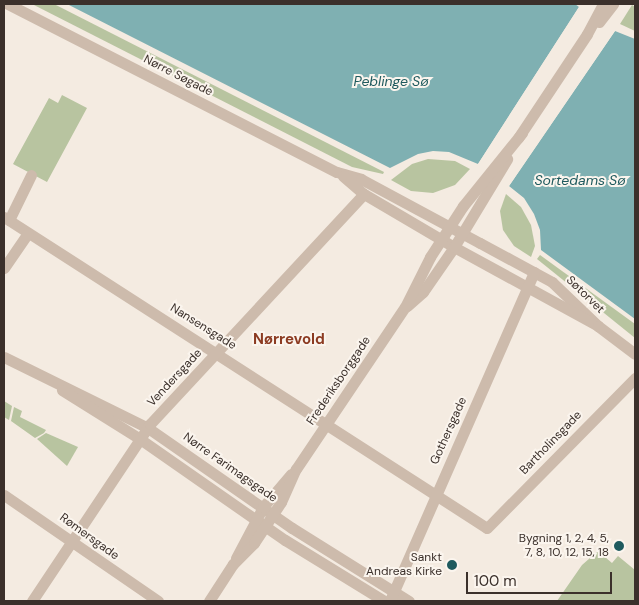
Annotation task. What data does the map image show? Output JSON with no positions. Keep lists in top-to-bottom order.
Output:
{
  "streets": {
    "street": [
      "Nørre Søgade",
      "Søtorvet",
      "Nansensgade",
      "Vendersgade",
      "Frederiksborggade",
      "Gothersgade",
      "Bartholinsgade",
      "Nørre Farimagsgade",
      "Rømersgade"
    ]
  },
  "crossings": [
    ["Nørre Søgade", "Søtorvet"],
    ["Søtorvet", "Vendersgade"],
    ["Søtorvet", "Frederiksborggade"],
    ["Søtorvet", "Gothersgade"],
    ["Nansensgade", "Vendersgade"],
    ["Nansensgade", "Frederiksborggade"],
    ["Nansensgade", "Gothersgade"],
    ["Nansensgade", "Bartholinsgade"],
    ["Vendersgade", "Nørre Farimagsgade"],
    ["Vendersgade", "Rømersgade"],
    ["Frederiksborggade", "Nørre Farimagsgade"],
    ["Gothersgade", "Nørre Farimagsgade"]
  ],
  "districts": ["Nørrevold"],
  "water": ["Peblinge Sø", "Sortedams Sø"],
  "places": ["Bygning 1, 2, 4, 5, 7, 8, 10, 12, 15, 18", "Sankt Andreas Kirke"],
  "scale_bar": "100 m"
}
